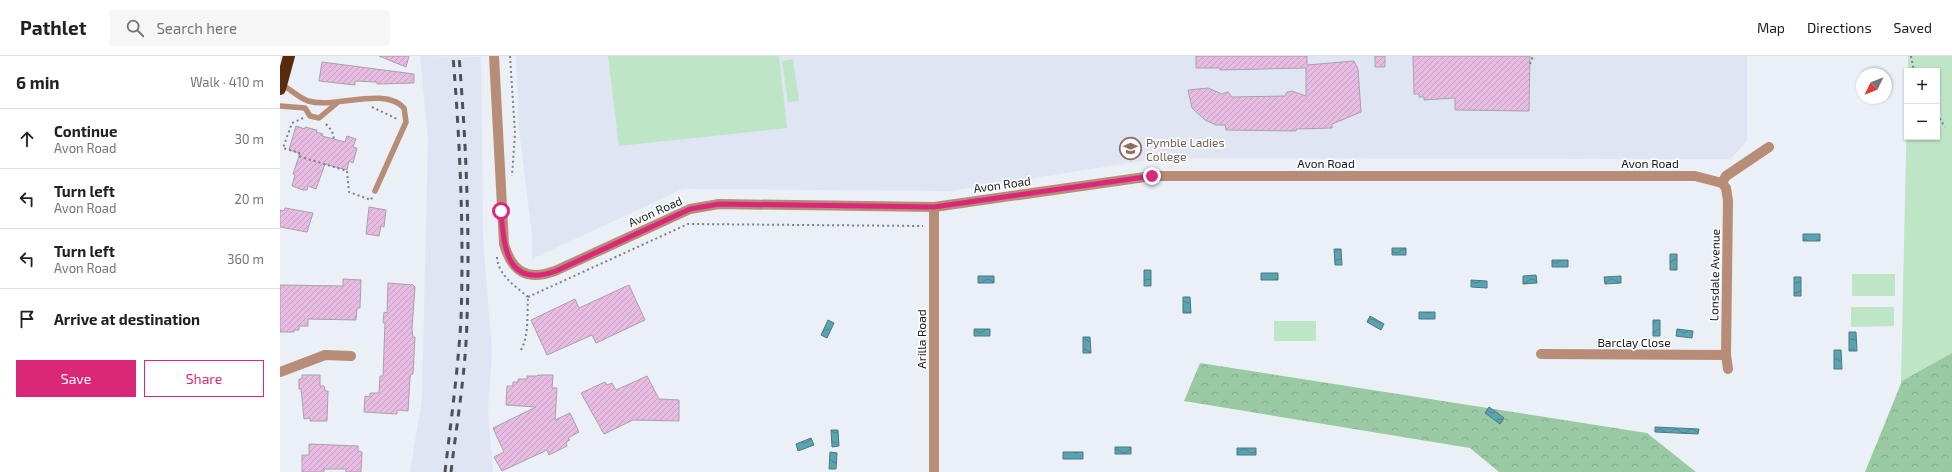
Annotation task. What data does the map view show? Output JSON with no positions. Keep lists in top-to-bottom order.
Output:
{
  "streets": {
    "street": [
      "Avon Road",
      "Lonsdale Avenue",
      "Arilla Road",
      "Barclay Close"
    ]
  },
  "crossings": [
    ["Avon Road", "Lonsdale Avenue"],
    ["Avon Road", "Arilla Road"],
    ["Lonsdale Avenue", "Barclay Close"]
  ],
  "places": {
    "school or university": ["Pymble Ladies College"]
  },
  "north": "bottom left",
  "page": {
    "header": "Pathlet",
    "search": "Search here",
    "nav": ["Map", "Directions", "Saved"],
    "heading": ["6 min", "Walk · 410 m"],
    "map_buttons": ["+", "−"],
    "list": [
      ["Continue", "Avon Road", "30 m"],
      ["Turn left", "Avon Road", "20 m"],
      ["Turn left", "Avon Road", "360 m"],
      "Arrive at destination"
    ],
    "buttons": ["Save", "Share"]
  }
}
